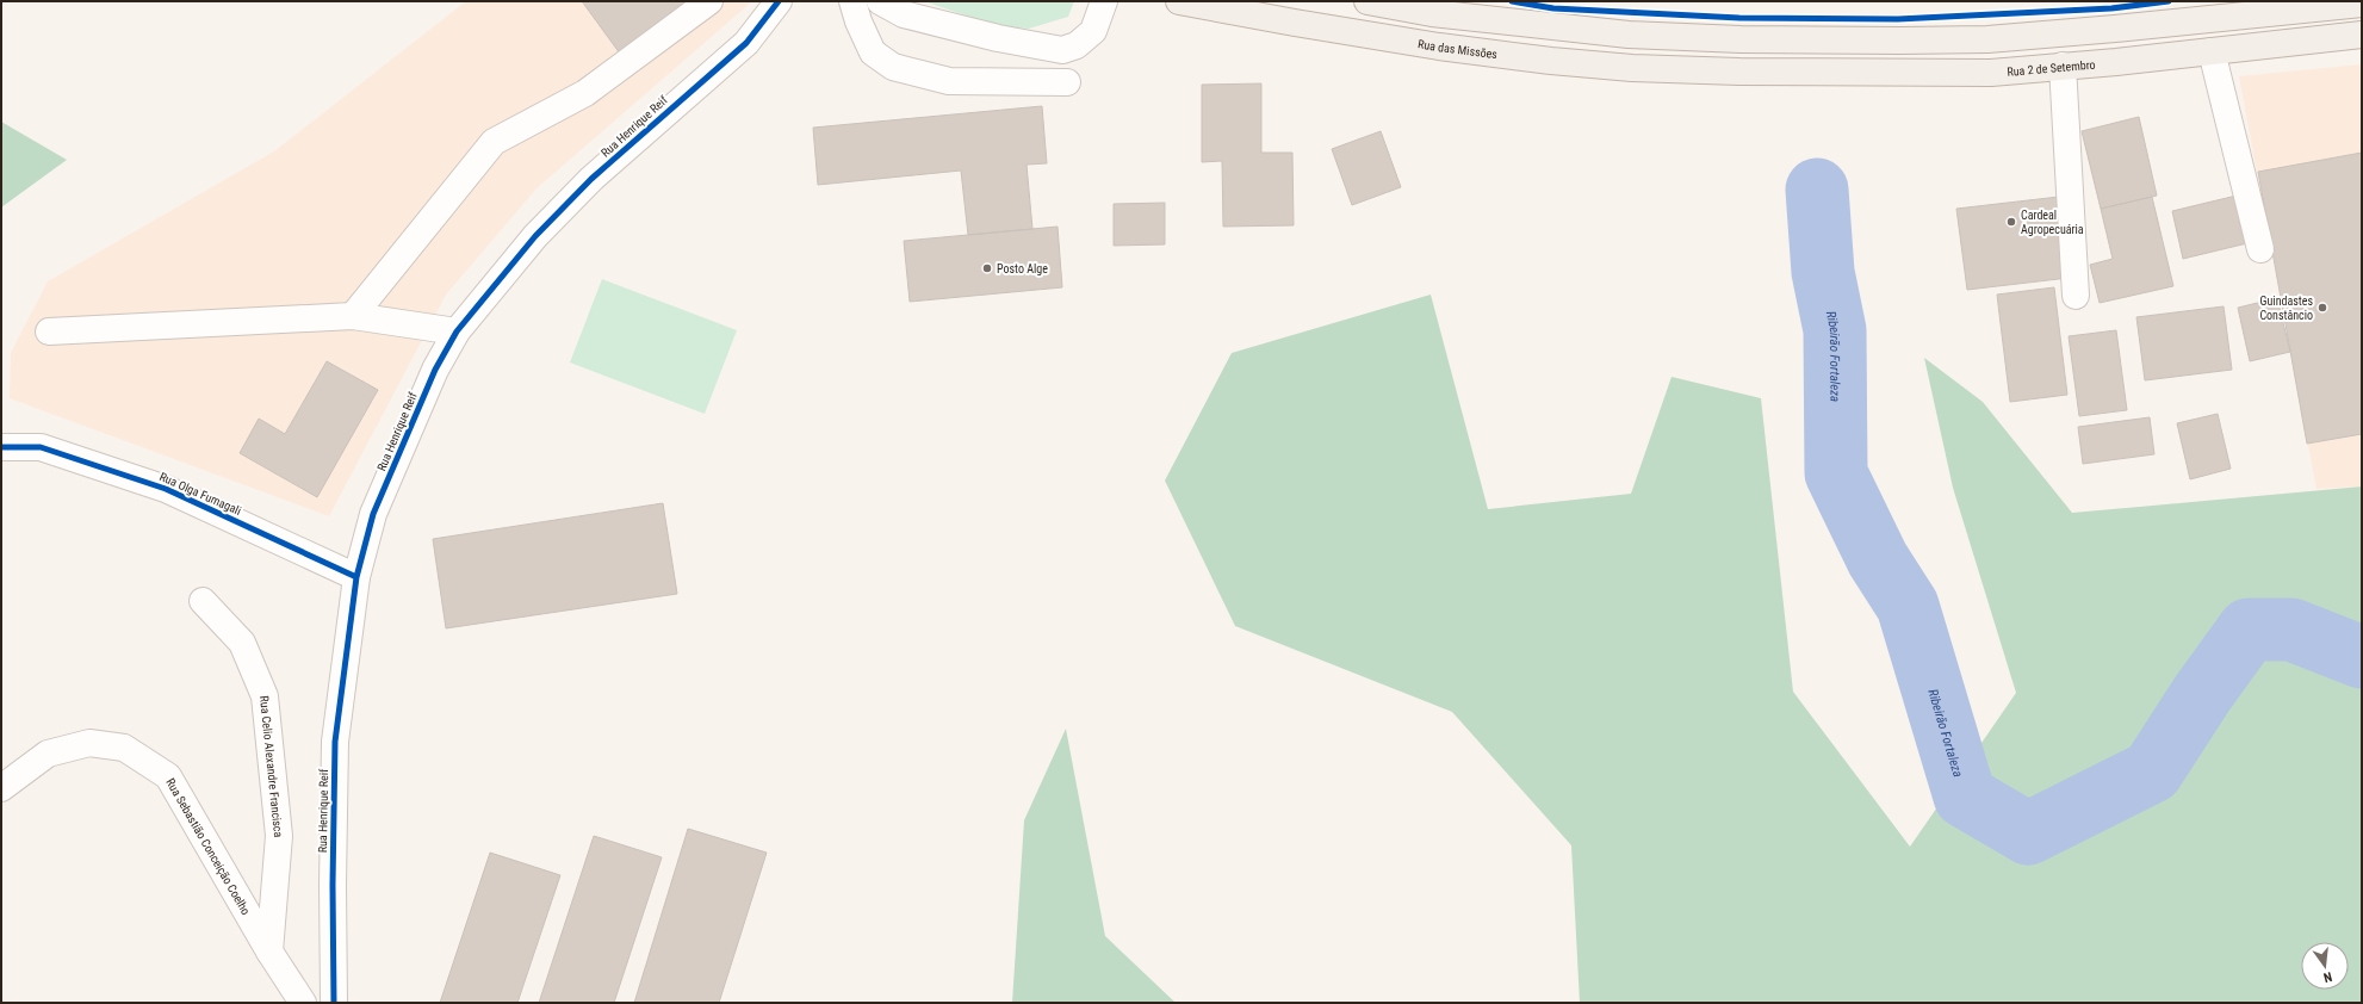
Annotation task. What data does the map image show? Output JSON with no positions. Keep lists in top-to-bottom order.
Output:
{
  "streets": {
    "main road": ["Rua das Missões", "Rua 2 de Setembro"],
    "street": [
      "Rua Henrique Reif",
      "Rua Olga Fumagali",
      "Rua Celio Alexandre Francisca",
      "Rua Sebastião Conceição Coelho"
    ]
  },
  "crossings": [
    ["Rua das Missões", "Rua 2 de Setembro"],
    ["Rua Henrique Reif", "Rua Olga Fumagali"],
    ["Rua Celio Alexandre Francisca", "Rua Sebastião Conceição Coelho"]
  ],
  "water": ["Ribeirão Fortaleza"],
  "places": ["Cardeal Agropecuária", "Posto Alge", "Guindastes Constâncio"],
  "north": "bottom"
}
